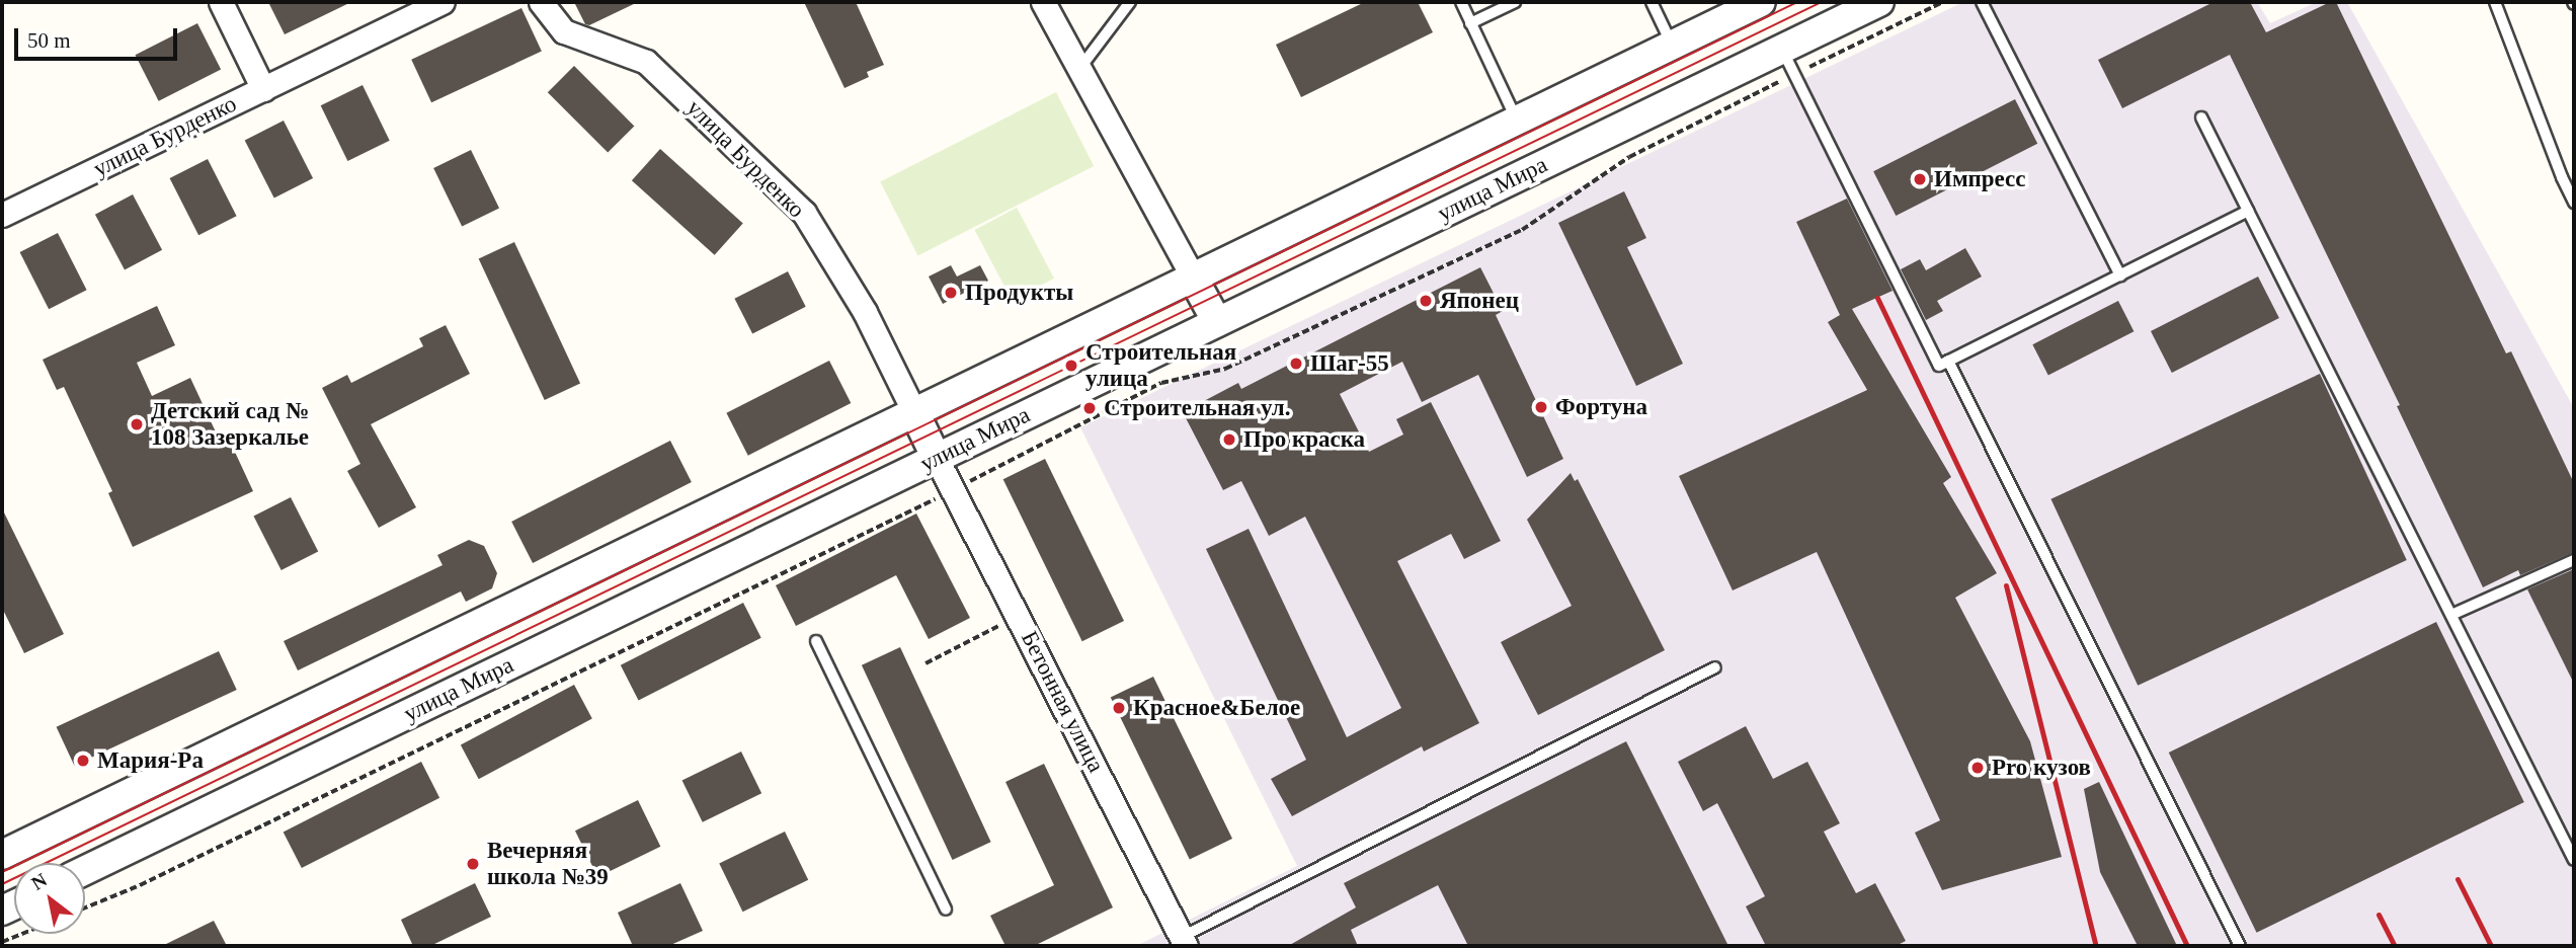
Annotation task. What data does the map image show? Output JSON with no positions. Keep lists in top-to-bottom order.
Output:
{
  "streets": {
    "street": ["улица Бурденко", "улица Мира", "Бетонная улица"]
  },
  "crossings": [
    ["улица Мира", "Бетонная улица"]
  ],
  "places": [
    "Импресс",
    "Продукты",
    "Японец",
    "Шаг-55",
    "Строительная улица",
    "Фортуна",
    "Строительная ул.",
    "Детский сад № 108 Зазеркалье",
    "Про краска",
    "Красное&Белое",
    "Мария-Ра",
    "Pro кузов",
    "Вечерняя школа №39"
  ],
  "scale_bar": "50 m",
  "north": "top left"
}
